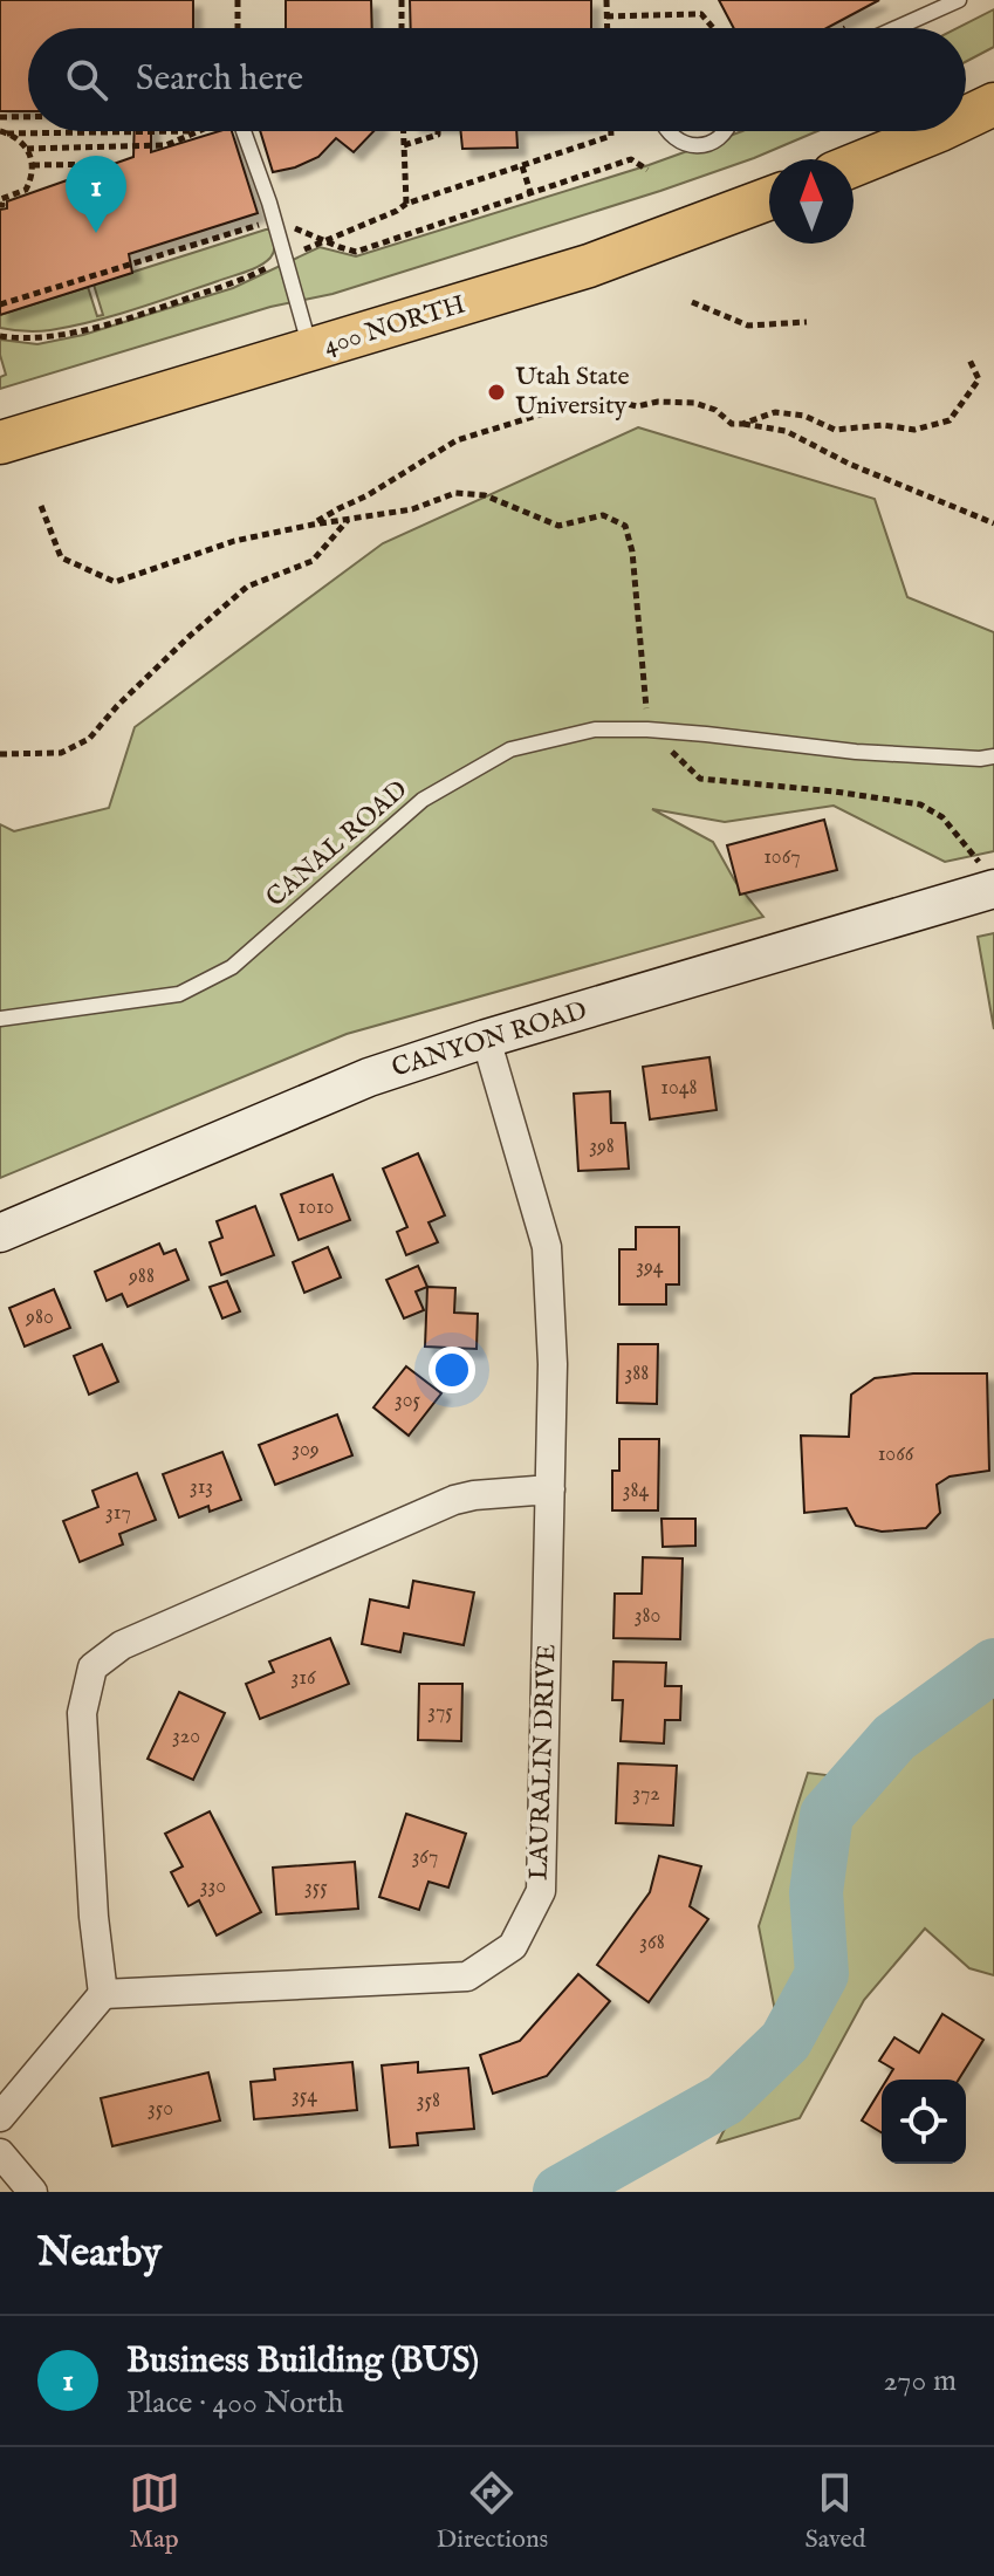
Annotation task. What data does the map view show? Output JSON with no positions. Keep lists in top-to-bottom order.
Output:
{
  "streets": {
    "main road": ["400 NORTH"],
    "street": ["CANYON ROAD", "LAURALIN DRIVE"],
    "lane": ["CANAL ROAD"]
  },
  "crossings": [
    ["CANYON ROAD", "LAURALIN DRIVE"]
  ],
  "places": ["Utah State University"],
  "house_numbers": [
    "1067",
    "1048",
    "398",
    "1010",
    "394",
    "988",
    "980",
    "388",
    "305",
    "309",
    "1066",
    "313",
    "384",
    "317",
    "380",
    "316",
    "375",
    "320",
    "372",
    "367",
    "330",
    "355",
    "368",
    "354",
    "358",
    "350"
  ],
  "north": "top",
  "page": {
    "search": "Search here",
    "pins": "1",
    "heading": "Nearby",
    "list": [
      {
        "mark": "1",
        "name": "Business Building (BUS)",
        "note": "Place · 400 North",
        "value": "270 m"
      }
    ],
    "nav": ["Map", "Directions", "Saved"]
  }
}
